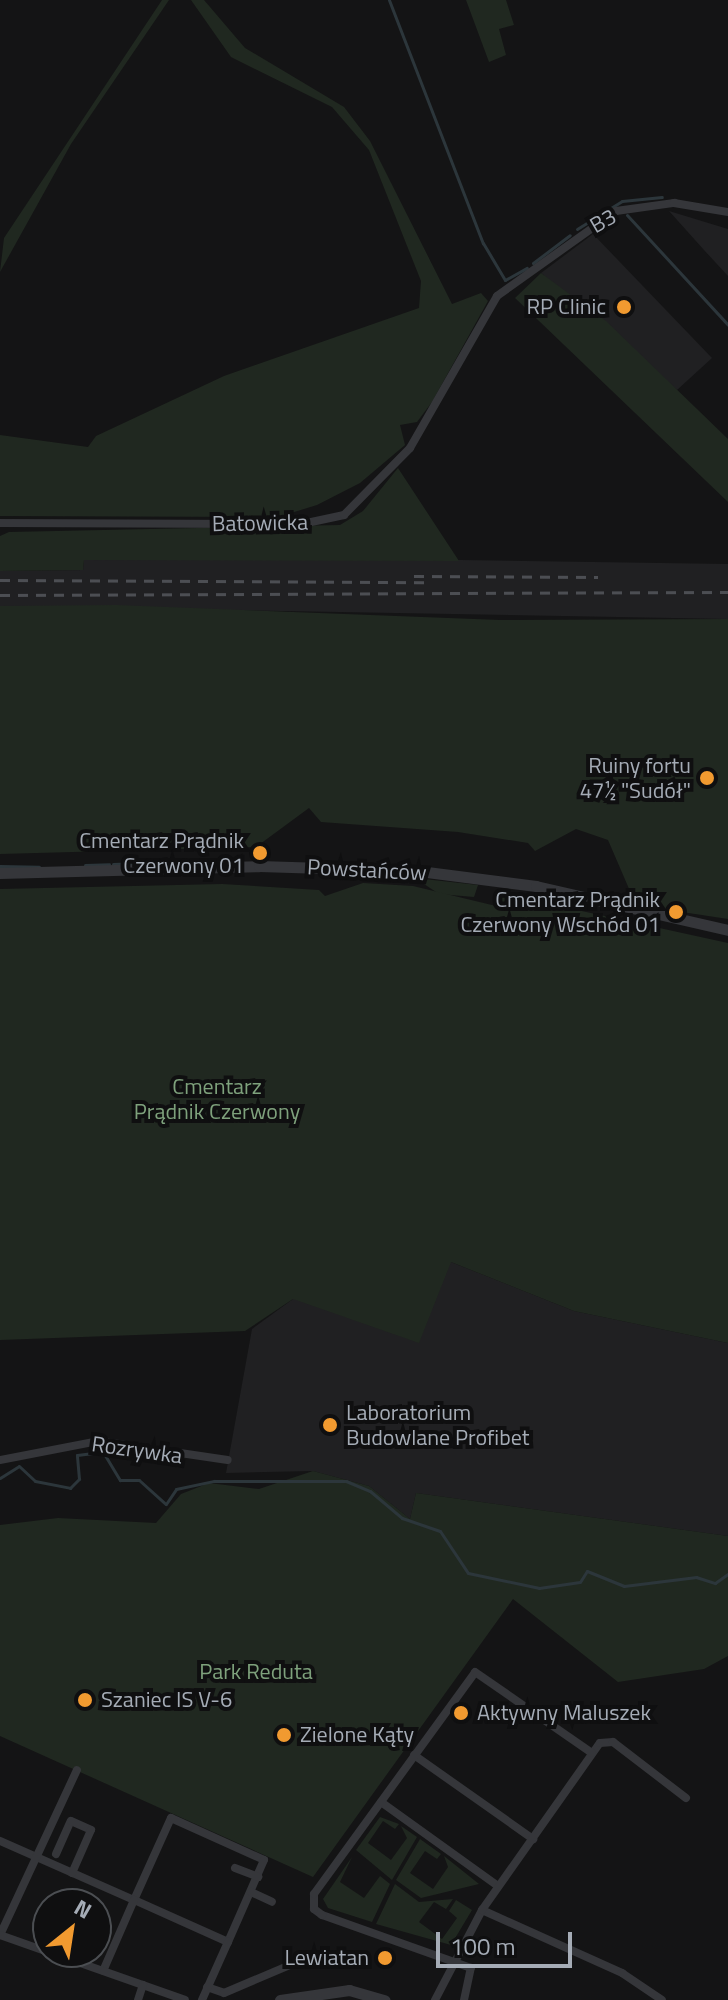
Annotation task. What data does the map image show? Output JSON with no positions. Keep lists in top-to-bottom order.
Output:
{
  "streets": {
    "street": [
      "B3",
      "Batowicka",
      "Powstańców",
      "Rozrywka"
    ]
  },
  "crossings": [
    ["B3", "Batowicka"]
  ],
  "parks": ["Cmentarz Prądnik Czerwony", "Park Reduta"],
  "places": [
    "RP Clinic",
    "Ruiny fortu 47½ \"Sudół\"",
    "Cmentarz Prądnik Czerwony 01",
    "Cmentarz Prądnik Czerwony Wschód 01",
    "Laboratorium Budowlane Profibet",
    "Szaniec IS V-6",
    "Aktywny Maluszek",
    "Zielone Kąty",
    "Lewiatan"
  ],
  "scale_bar": "100 m",
  "north": "top right"
}
